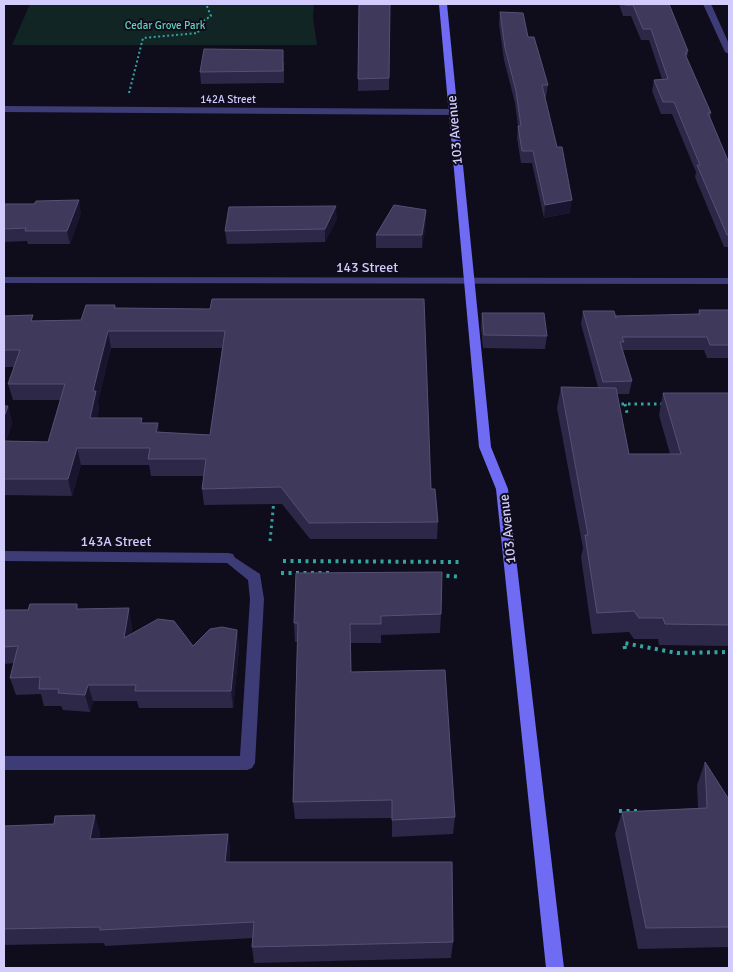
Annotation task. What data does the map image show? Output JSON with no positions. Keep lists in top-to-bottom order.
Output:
{
  "streets": {
    "street": [
      "142A Street",
      "103 Avenue",
      "143 Street",
      "143A Street"
    ]
  },
  "crossings": [
    ["142A Street", "103 Avenue"],
    ["103 Avenue", "143 Street"]
  ],
  "parks": ["Cedar Grove Park"]
}
